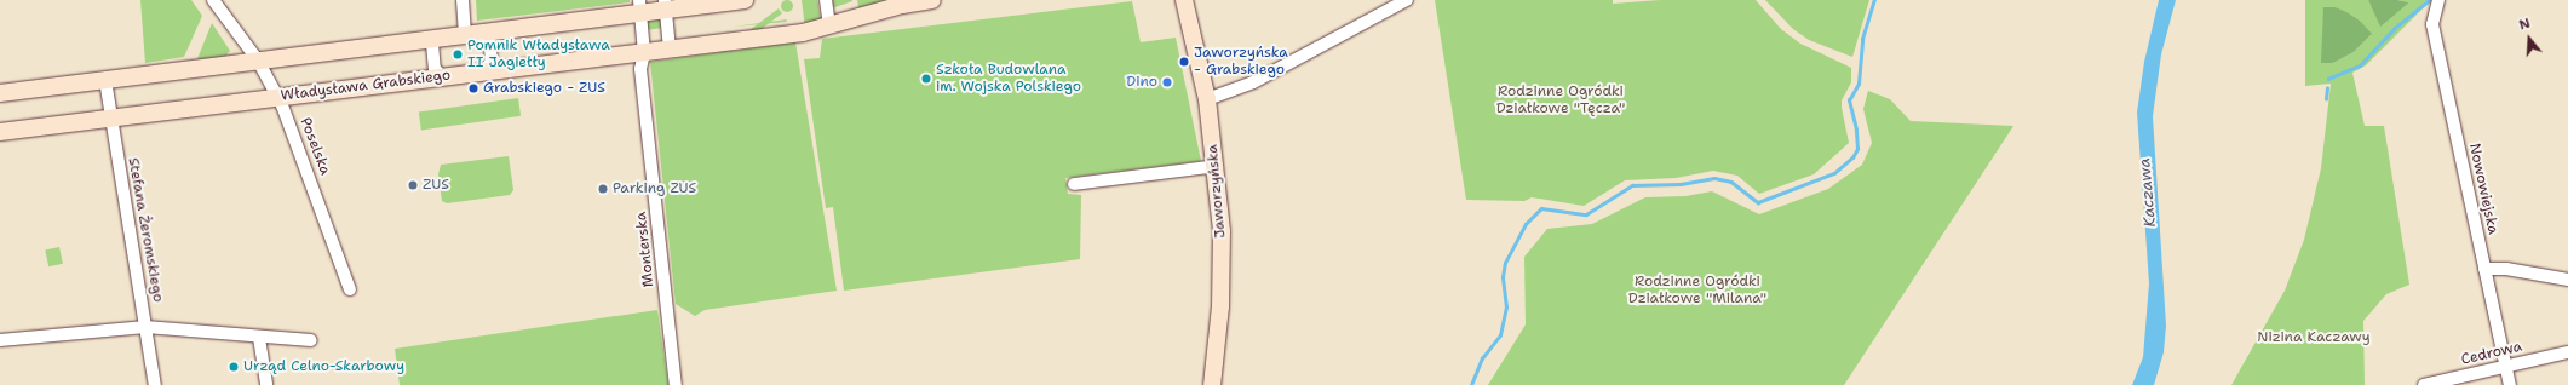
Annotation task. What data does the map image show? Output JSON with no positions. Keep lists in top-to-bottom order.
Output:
{
  "streets": {
    "street": [
      "Władysława Grabskiego",
      "Poselska",
      "Nowowiejska",
      "Jaworzyńska",
      "Stefana Żeromskiego",
      "Monterska",
      "Cedrowa"
    ]
  },
  "crossings": [
    ["Władysława Grabskiego", "Poselska"],
    ["Władysława Grabskiego", "Stefana Żeromskiego"],
    ["Władysława Grabskiego", "Monterska"],
    ["Nowowiejska", "Cedrowa"]
  ],
  "water": ["Kaczawa"],
  "parks": ["Rodzinne Ogródki Działkowe \"Tęcza\"", "Rodzinne Ogródki Działkowe \"Milana\"", "Nizina Kaczawy"],
  "places": [
    "Pomnik Władysława II Jagiełły",
    "Jaworzyńska - Grabskiego",
    "Szkoła Budowlana im. Wojska Polskiego",
    "Dino",
    "Grabskiego - ZUS",
    "ZUS",
    "Parking ZUS",
    "Urząd Celno-Skarbowy"
  ],
  "north": "top"
}
